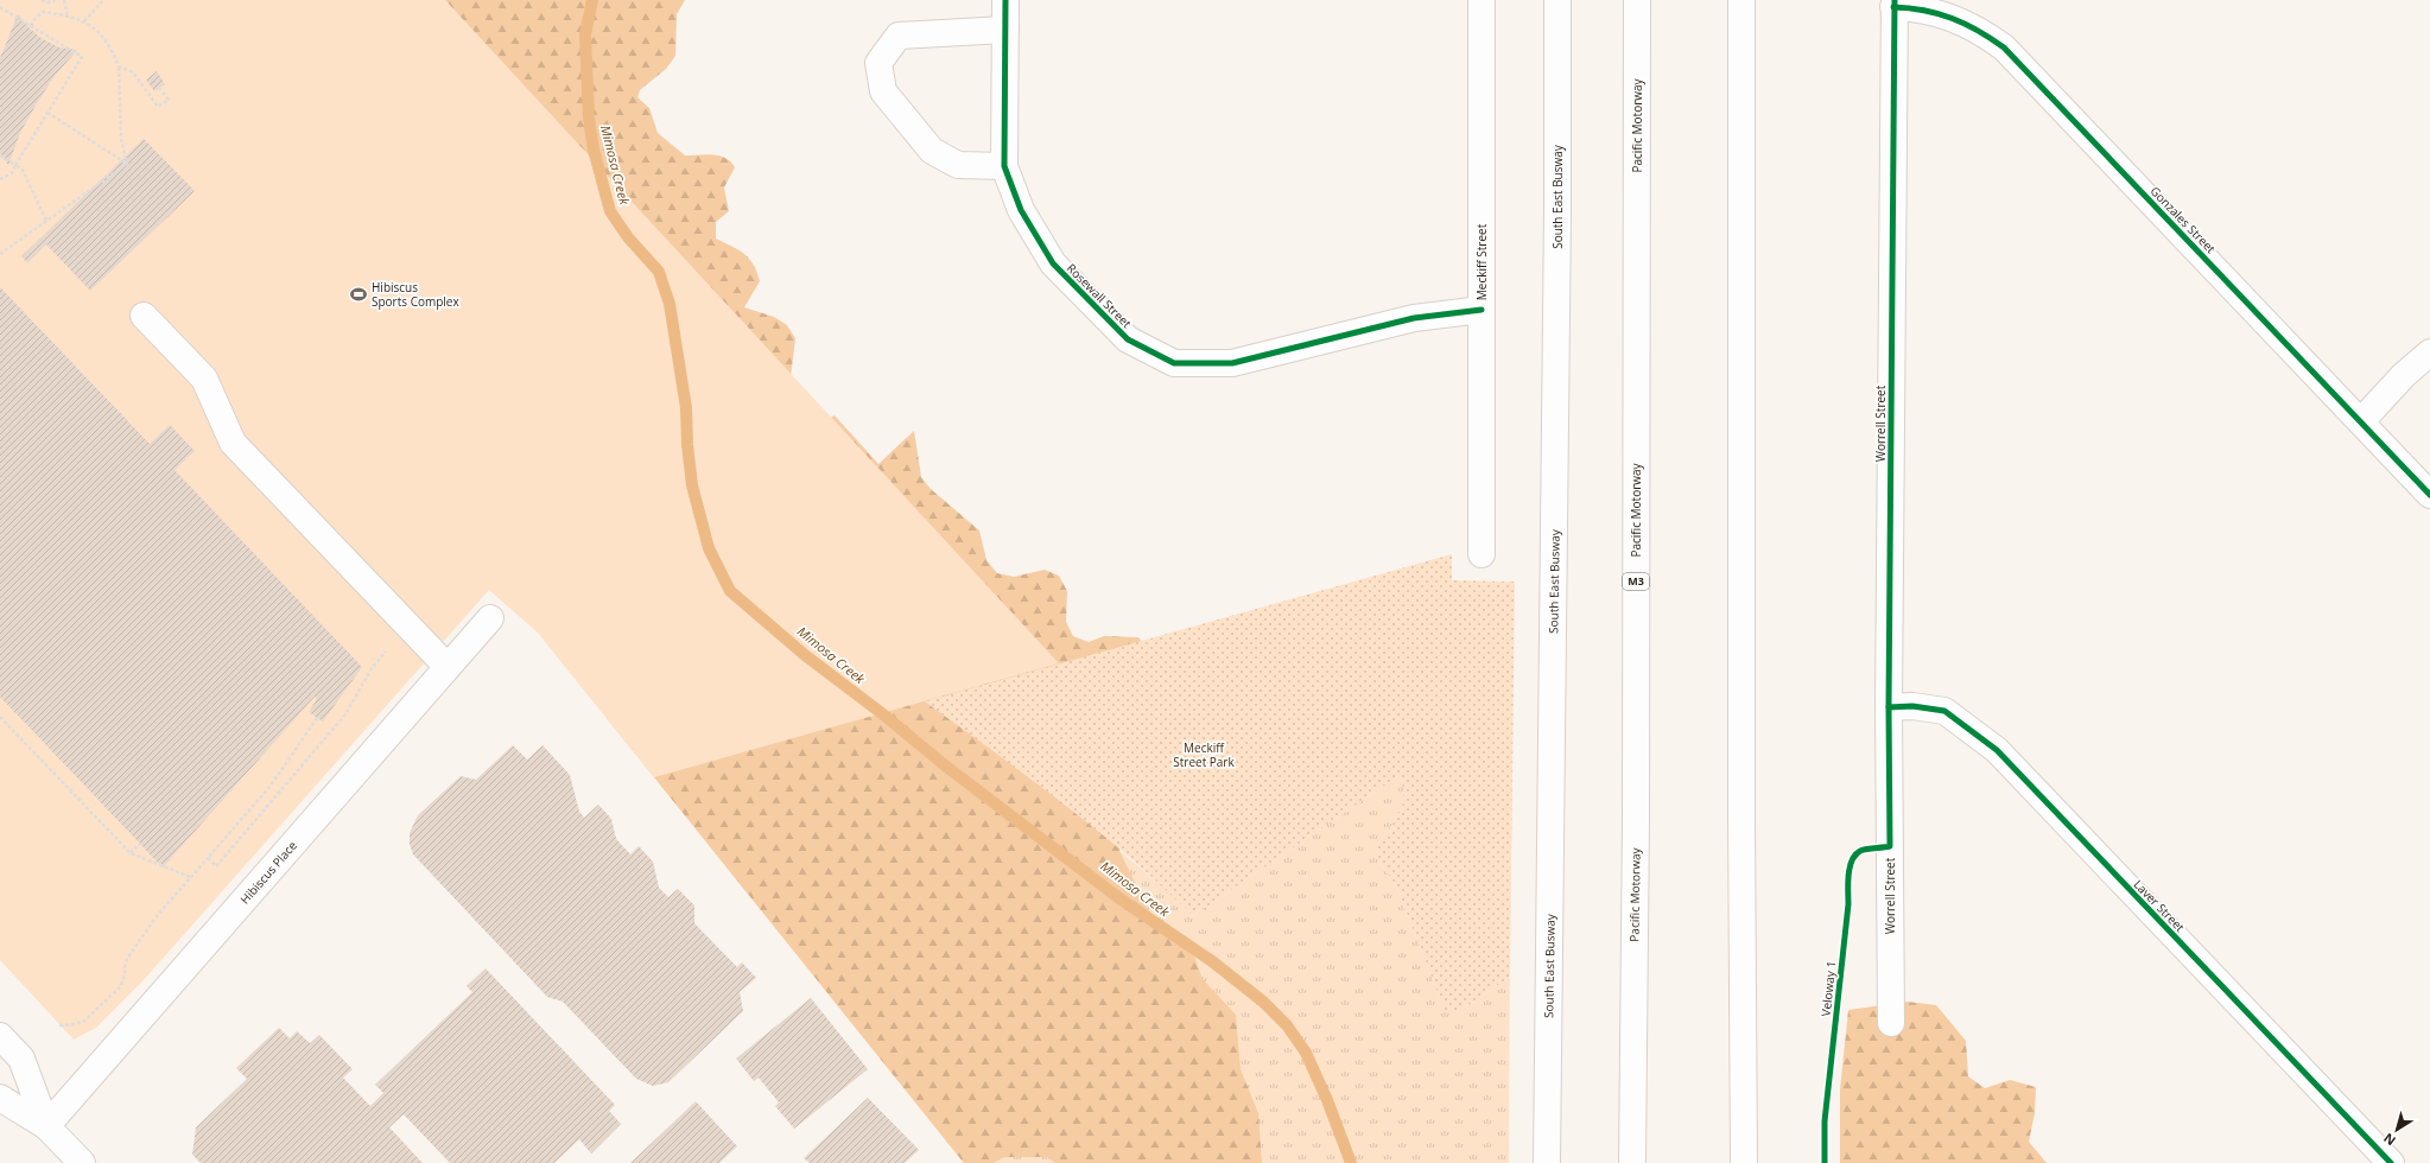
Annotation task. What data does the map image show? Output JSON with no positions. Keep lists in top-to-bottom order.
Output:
{
  "streets": {
    "main road": [
      "Pacific Motorway",
      "South East Busway",
      "Gonzales Street",
      "Meckiff Street",
      "Rosewall Street",
      "Worrell Street",
      "M3",
      "Hibiscus Place",
      "Laver Street"
    ],
    "cycle path": ["Veloway 1"]
  },
  "crossings": [
    ["Gonzales Street", "Worrell Street"],
    ["Meckiff Street", "Rosewall Street"],
    ["Worrell Street", "Laver Street"]
  ],
  "water": ["Mimosa Creek"],
  "parks": ["Meckiff Street Park"],
  "places": {
    "sports": ["Hibiscus Sports Complex"]
  },
  "north": "bottom left"
}
